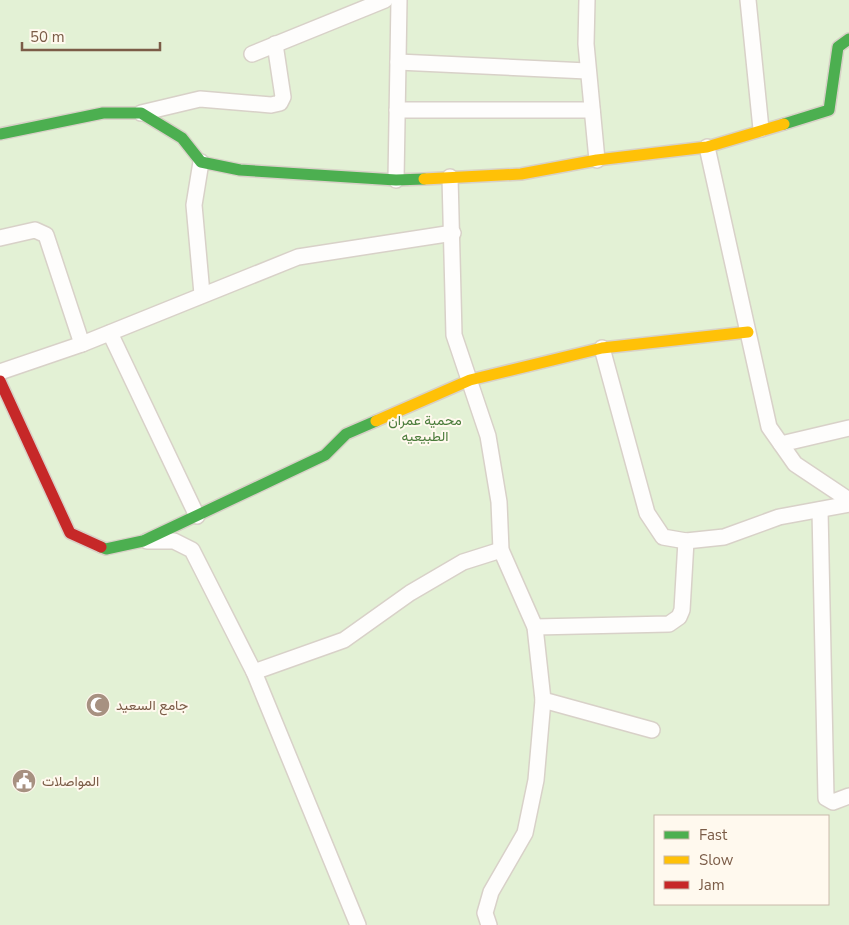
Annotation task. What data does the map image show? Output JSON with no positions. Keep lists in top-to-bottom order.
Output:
{
  "parks": ["محمية عمران الطبيعيه"],
  "places": {
    "mosque": ["جامع السعيد"],
    "public building": ["المواصلات"]
  },
  "legend": ["Fast", "Slow", "Jam"],
  "scale_bar": "50 m"
}
